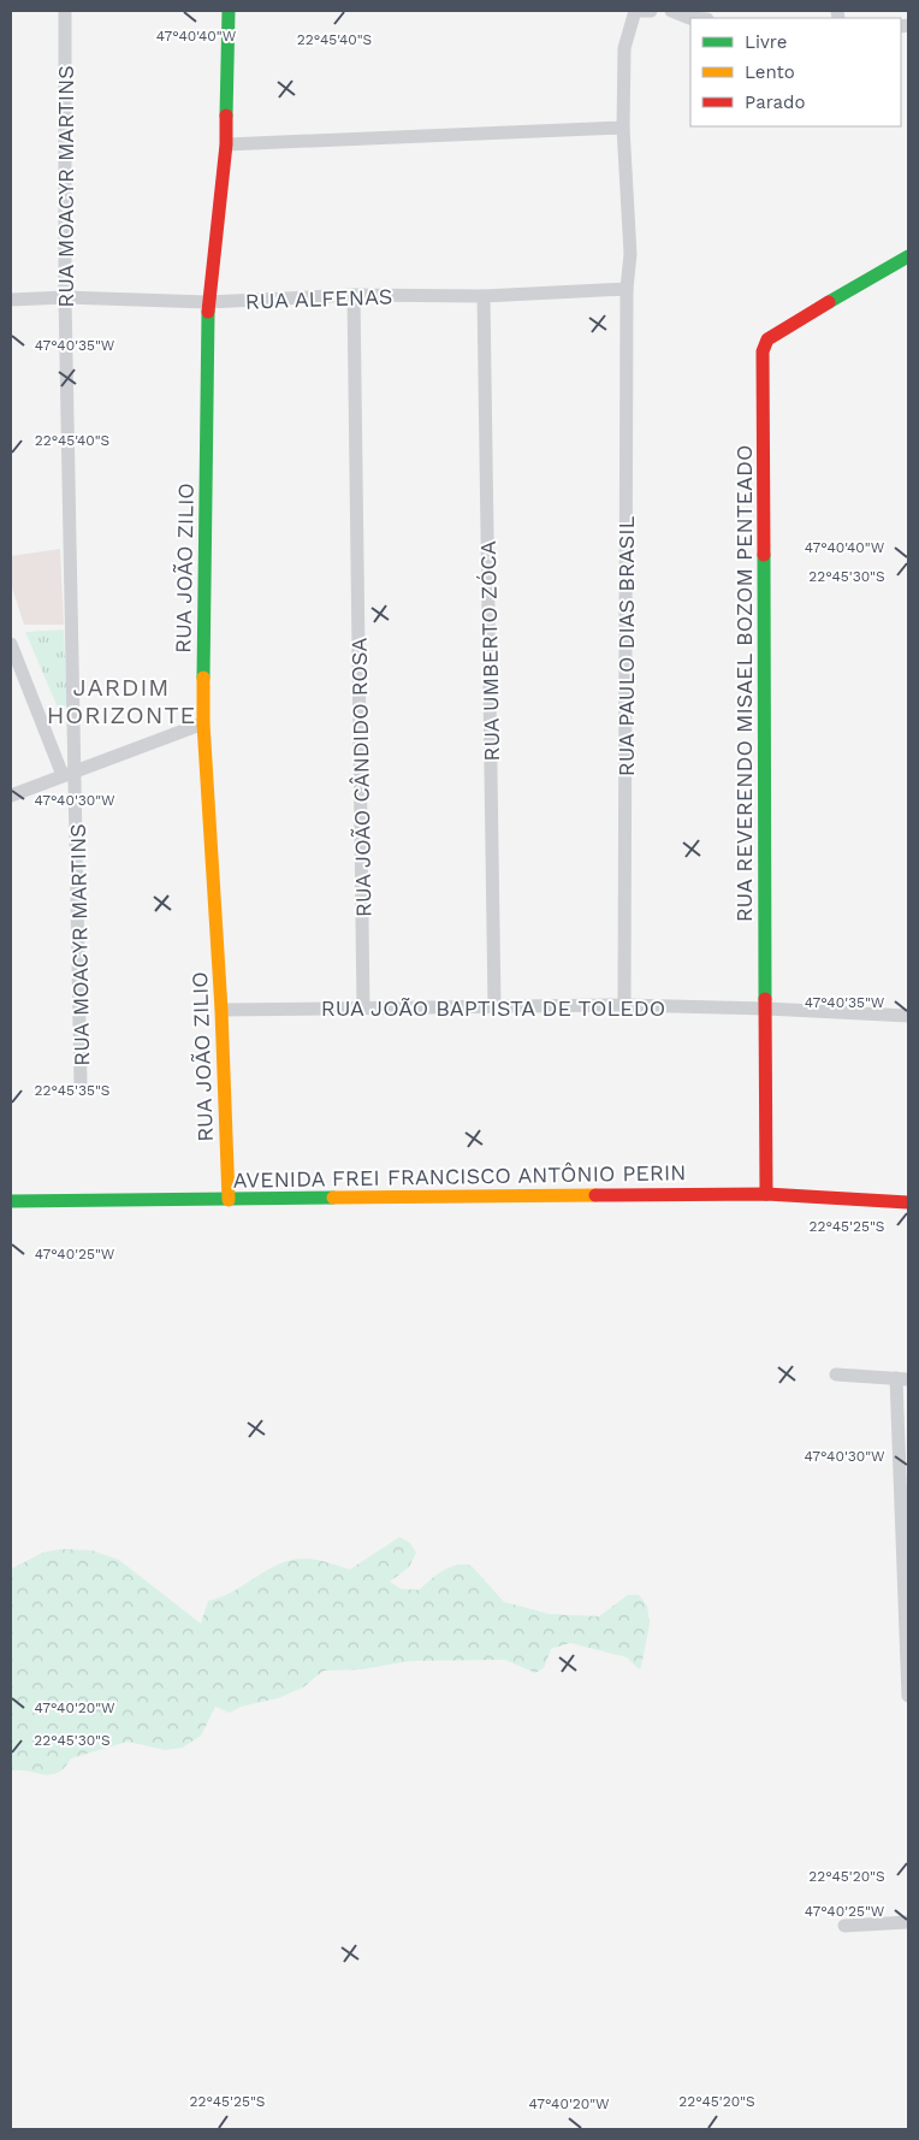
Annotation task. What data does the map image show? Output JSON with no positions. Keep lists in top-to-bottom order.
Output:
{
  "streets": {
    "street": [
      "RUA MOACYR MARTINS",
      "RUA ALFENAS",
      "RUA JOÃO ZILIO",
      "RUA PAULO DIAS BRASIL",
      "RUA UMBERTO ZÓCA",
      "RUA REVERENDO MISAEL BOZOM PENTEADO",
      "RUA JOÃO CÂNDIDO ROSA",
      "RUA JOÃO BAPTISTA DE TOLEDO",
      "AVENIDA FREI FRANCISCO ANTÔNIO PERIN"
    ]
  },
  "crossings": [
    ["RUA MOACYR MARTINS", "RUA ALFENAS"],
    ["RUA ALFENAS", "RUA JOÃO ZILIO"],
    ["RUA ALFENAS", "RUA PAULO DIAS BRASIL"],
    ["RUA ALFENAS", "RUA UMBERTO ZÓCA"],
    ["RUA ALFENAS", "RUA JOÃO CÂNDIDO ROSA"],
    ["RUA JOÃO ZILIO", "RUA JOÃO BAPTISTA DE TOLEDO"],
    ["RUA JOÃO ZILIO", "AVENIDA FREI FRANCISCO ANTÔNIO PERIN"],
    ["RUA PAULO DIAS BRASIL", "RUA JOÃO BAPTISTA DE TOLEDO"],
    ["RUA UMBERTO ZÓCA", "RUA JOÃO BAPTISTA DE TOLEDO"],
    ["RUA REVERENDO MISAEL BOZOM PENTEADO", "RUA JOÃO BAPTISTA DE TOLEDO"],
    ["RUA REVERENDO MISAEL BOZOM PENTEADO", "AVENIDA FREI FRANCISCO ANTÔNIO PERIN"],
    ["RUA JOÃO CÂNDIDO ROSA", "RUA JOÃO BAPTISTA DE TOLEDO"]
  ],
  "districts": ["JARDIM HORIZONTE"],
  "legend": ["Livre", "Lento", "Parado"],
  "coordinates": [
    "47°40'40\"W",
    "22°45'40\"S",
    "47°40'35\"W",
    "22°45'30\"S",
    "47°40'30\"W",
    "22°45'35\"S",
    "22°45'25\"S",
    "47°40'25\"W",
    "47°40'20\"W",
    "22°45'20\"S"
  ]
}
